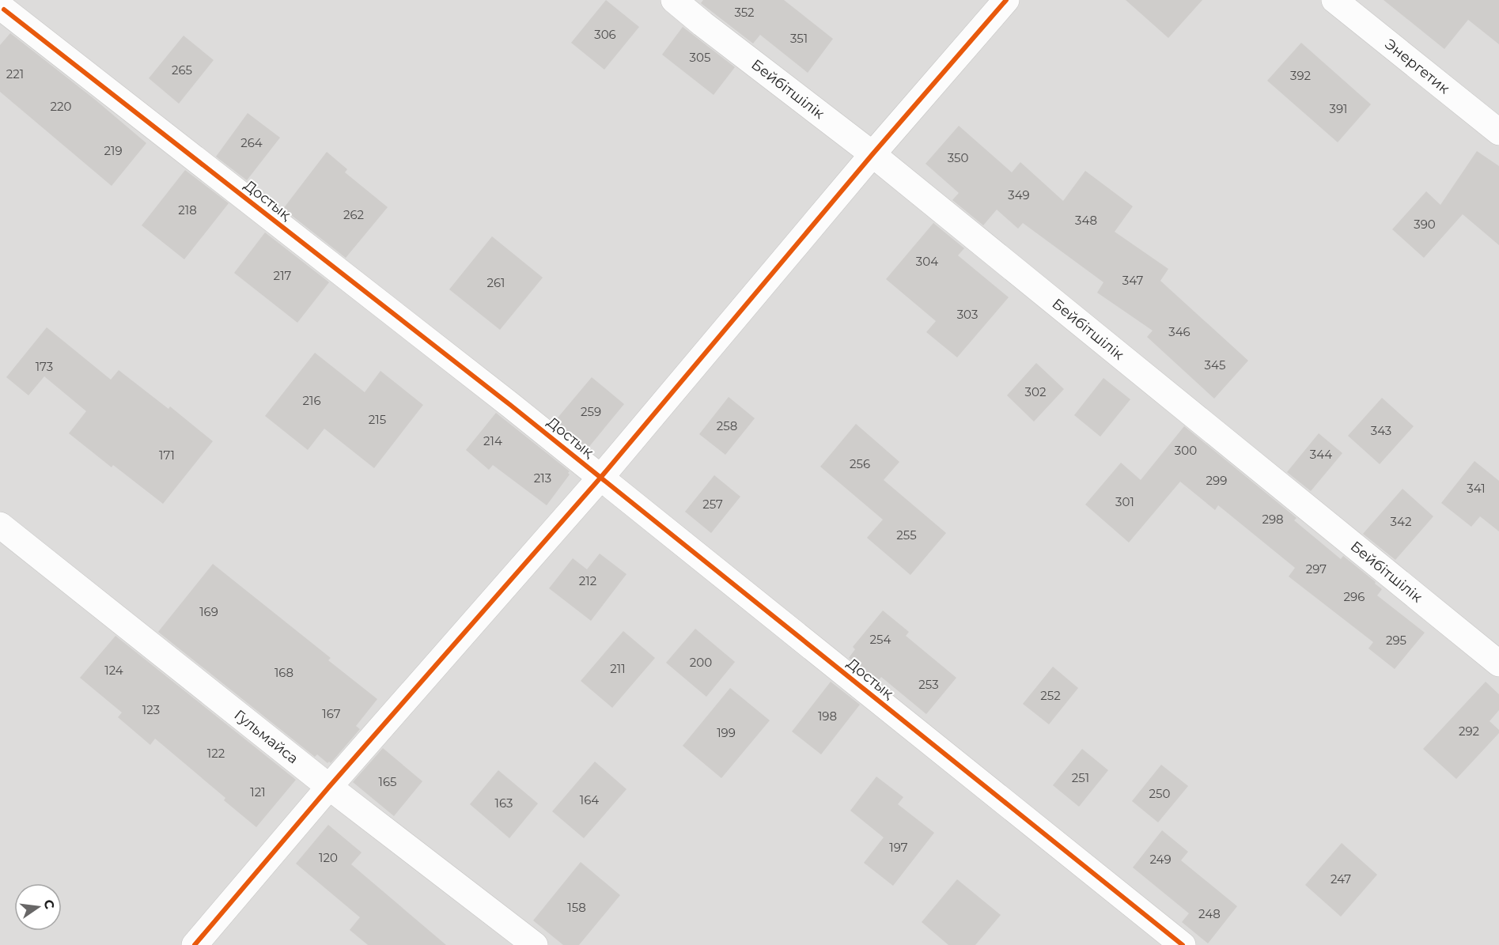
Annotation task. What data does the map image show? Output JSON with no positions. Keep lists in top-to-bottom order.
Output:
{
  "streets": {
    "street": [
      "Энергетик",
      "Бейбітшілік",
      "Достық",
      "Гульмайса"
    ]
  },
  "house_numbers": [
    "352",
    "306",
    "351",
    "305",
    "265",
    "221",
    "392",
    "220",
    "391",
    "264",
    "219",
    "350",
    "349",
    "218",
    "262",
    "348",
    "390",
    "304",
    "217",
    "347",
    "261",
    "303",
    "346",
    "345",
    "173",
    "302",
    "216",
    "259",
    "215",
    "258",
    "343",
    "214",
    "300",
    "344",
    "171",
    "256",
    "213",
    "299",
    "341",
    "301",
    "257",
    "298",
    "342",
    "255",
    "297",
    "212",
    "296",
    "169",
    "254",
    "295",
    "200",
    "211",
    "124",
    "168",
    "253",
    "252",
    "123",
    "167",
    "198",
    "292",
    "199",
    "122",
    "251",
    "165",
    "121",
    "250",
    "164",
    "163",
    "197",
    "120",
    "249",
    "247",
    "158",
    "248"
  ],
  "north": "right"
}
